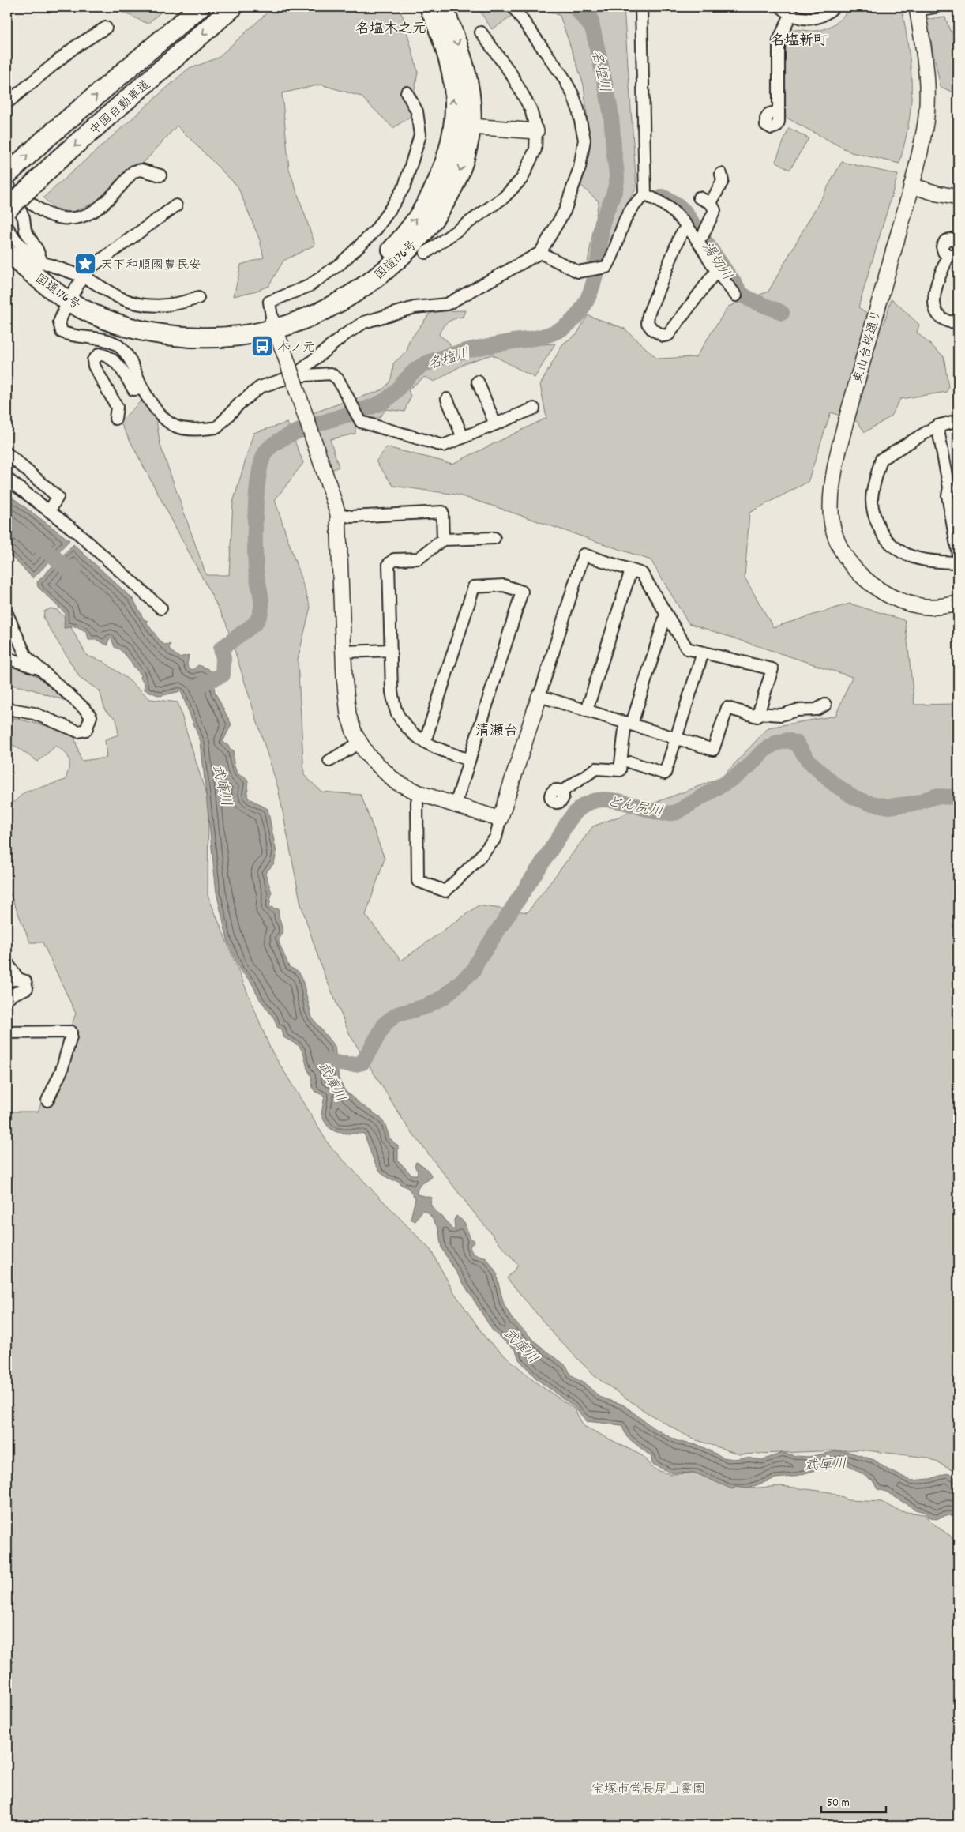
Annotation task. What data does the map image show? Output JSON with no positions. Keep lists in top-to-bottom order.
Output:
{
  "streets": {
    "highway": ["中国自動車道", "国道176号"],
    "street": ["東山台桜通り"]
  },
  "districts": ["名塩木之元", "名塩新町", "清瀬台"],
  "water": [
    "名塩川",
    "湯切川",
    "武庫川",
    "どん尻川"
  ],
  "parks": ["宝塚市営長尾山霊園"],
  "places": {
    "place": ["天下和順國豊民安"],
    "bus stop": ["木ノ元"]
  },
  "scale_bar": "50 m"
}
